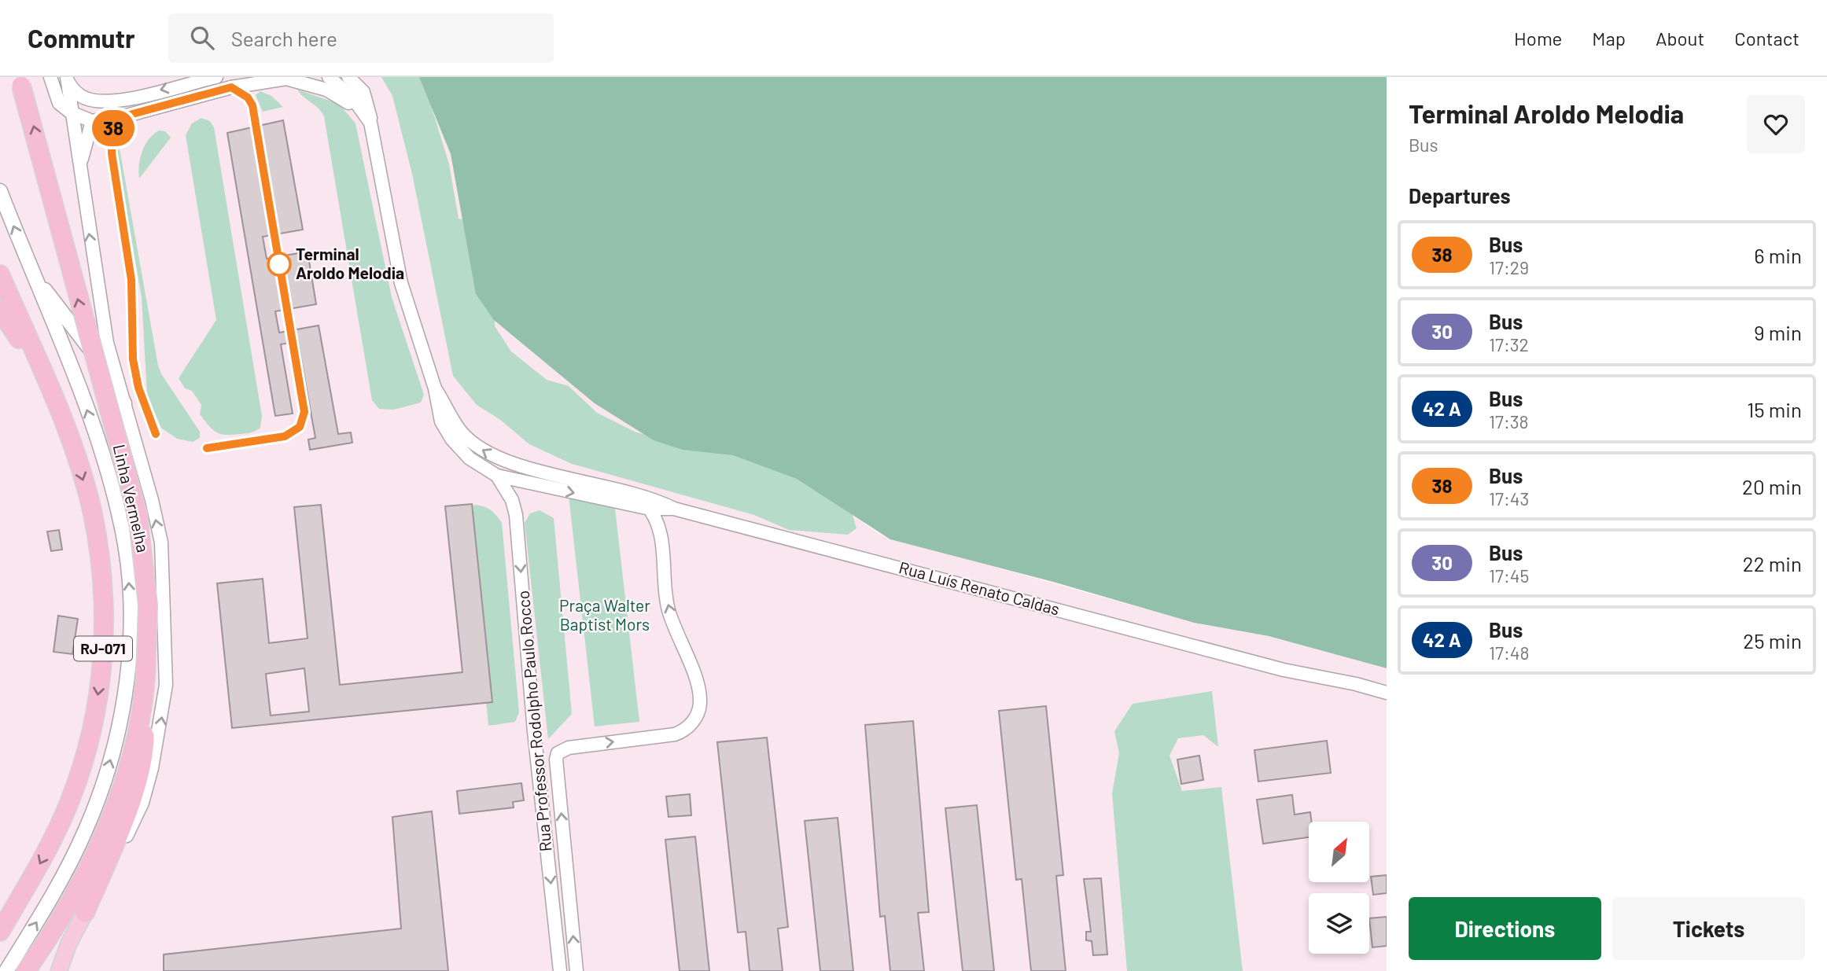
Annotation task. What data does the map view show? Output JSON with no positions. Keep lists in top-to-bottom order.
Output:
{
  "streets": {
    "highway": ["Linha Vermelha", "RJ-071"],
    "street": ["Rua Luís Renato Caldas", "Rua Professor Rodolpho Paulo Rocco"]
  },
  "crossings": [
    ["Rua Luís Renato Caldas", "Rua Professor Rodolpho Paulo Rocco"]
  ],
  "parks": ["Praça Walter Baptist Mors"],
  "places": ["Terminal Aroldo Melodia"],
  "lines": ["bus line 38"],
  "north": "top right",
  "page": {
    "header": "Commutr",
    "search": "Search here",
    "nav": [
      "Home",
      "Map",
      "About",
      "Contact"
    ],
    "on_map": "38",
    "heading": [
      ["Terminal Aroldo Melodia", "Bus"],
      "Departures"
    ],
    "list": [
      {
        "mark": "38",
        "name": "Bus",
        "note": "17:29",
        "value": "6 min"
      },
      {
        "mark": "30",
        "name": "Bus",
        "note": "17:32",
        "value": "9 min"
      },
      {
        "mark": "42 A",
        "name": "Bus",
        "note": "17:38",
        "value": "15 min"
      },
      {
        "mark": "38",
        "name": "Bus",
        "note": "17:43",
        "value": "20 min"
      },
      {
        "mark": "30",
        "name": "Bus",
        "note": "17:45",
        "value": "22 min"
      },
      {
        "mark": "42 A",
        "name": "Bus",
        "note": "17:48",
        "value": "25 min"
      }
    ],
    "buttons": ["Directions", "Tickets"]
  }
}
